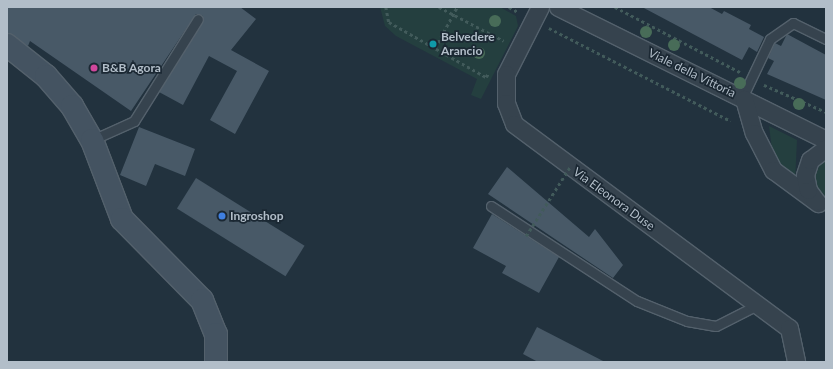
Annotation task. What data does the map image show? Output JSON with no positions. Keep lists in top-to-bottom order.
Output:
{
  "streets": {
    "street": ["Viale della Vittoria", "Via Eleonora Duse"]
  },
  "places": ["Belvedere Arancio", "B&B Agora", "Ingroshop"]
}
